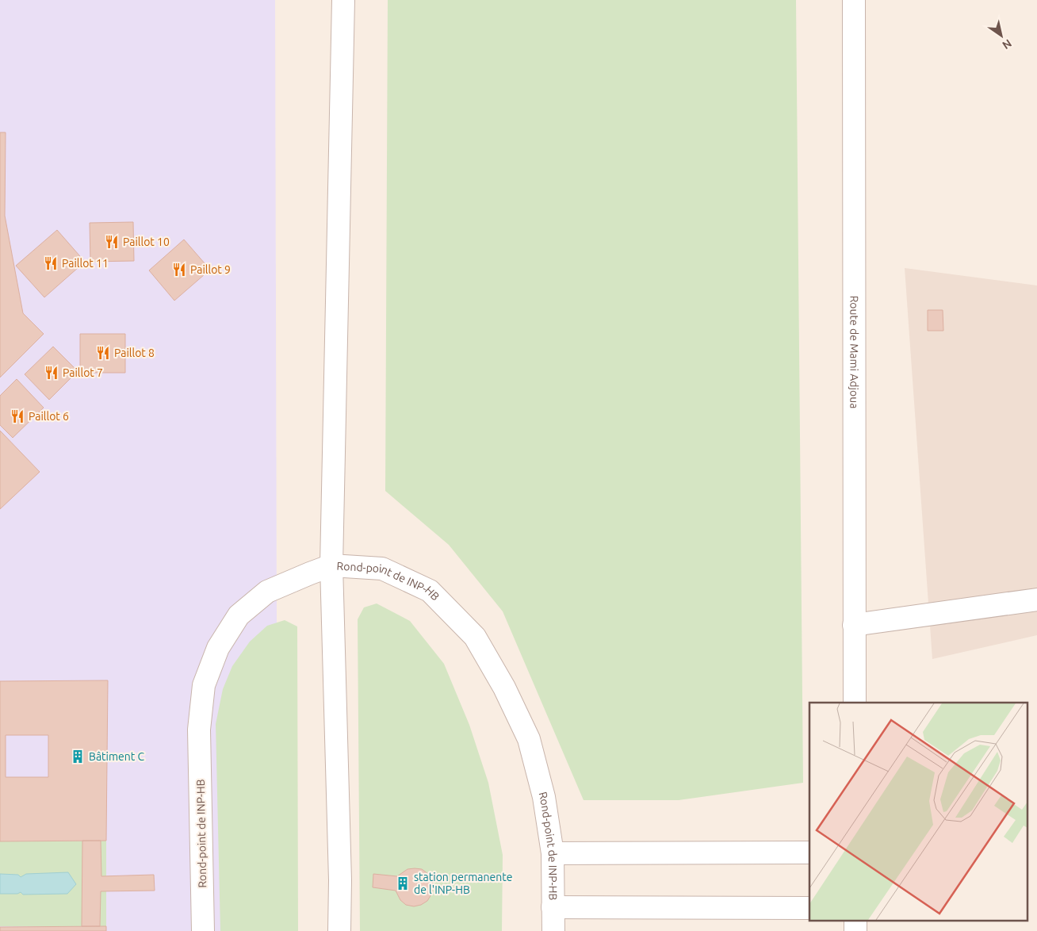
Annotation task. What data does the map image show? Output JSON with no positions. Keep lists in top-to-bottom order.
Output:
{
  "streets": {
    "street": ["Route de Mami Adjoua", "Rond-point de INP-HB"]
  },
  "places": {
    "restaurant": [
      "Paillot 10",
      "Paillot 11",
      "Paillot 9",
      "Paillot 8",
      "Paillot 7",
      "Paillot 6"
    ],
    "building": ["Bâtiment C", "station permanente de l'INP-HB"]
  },
  "north": "bottom right"
}
